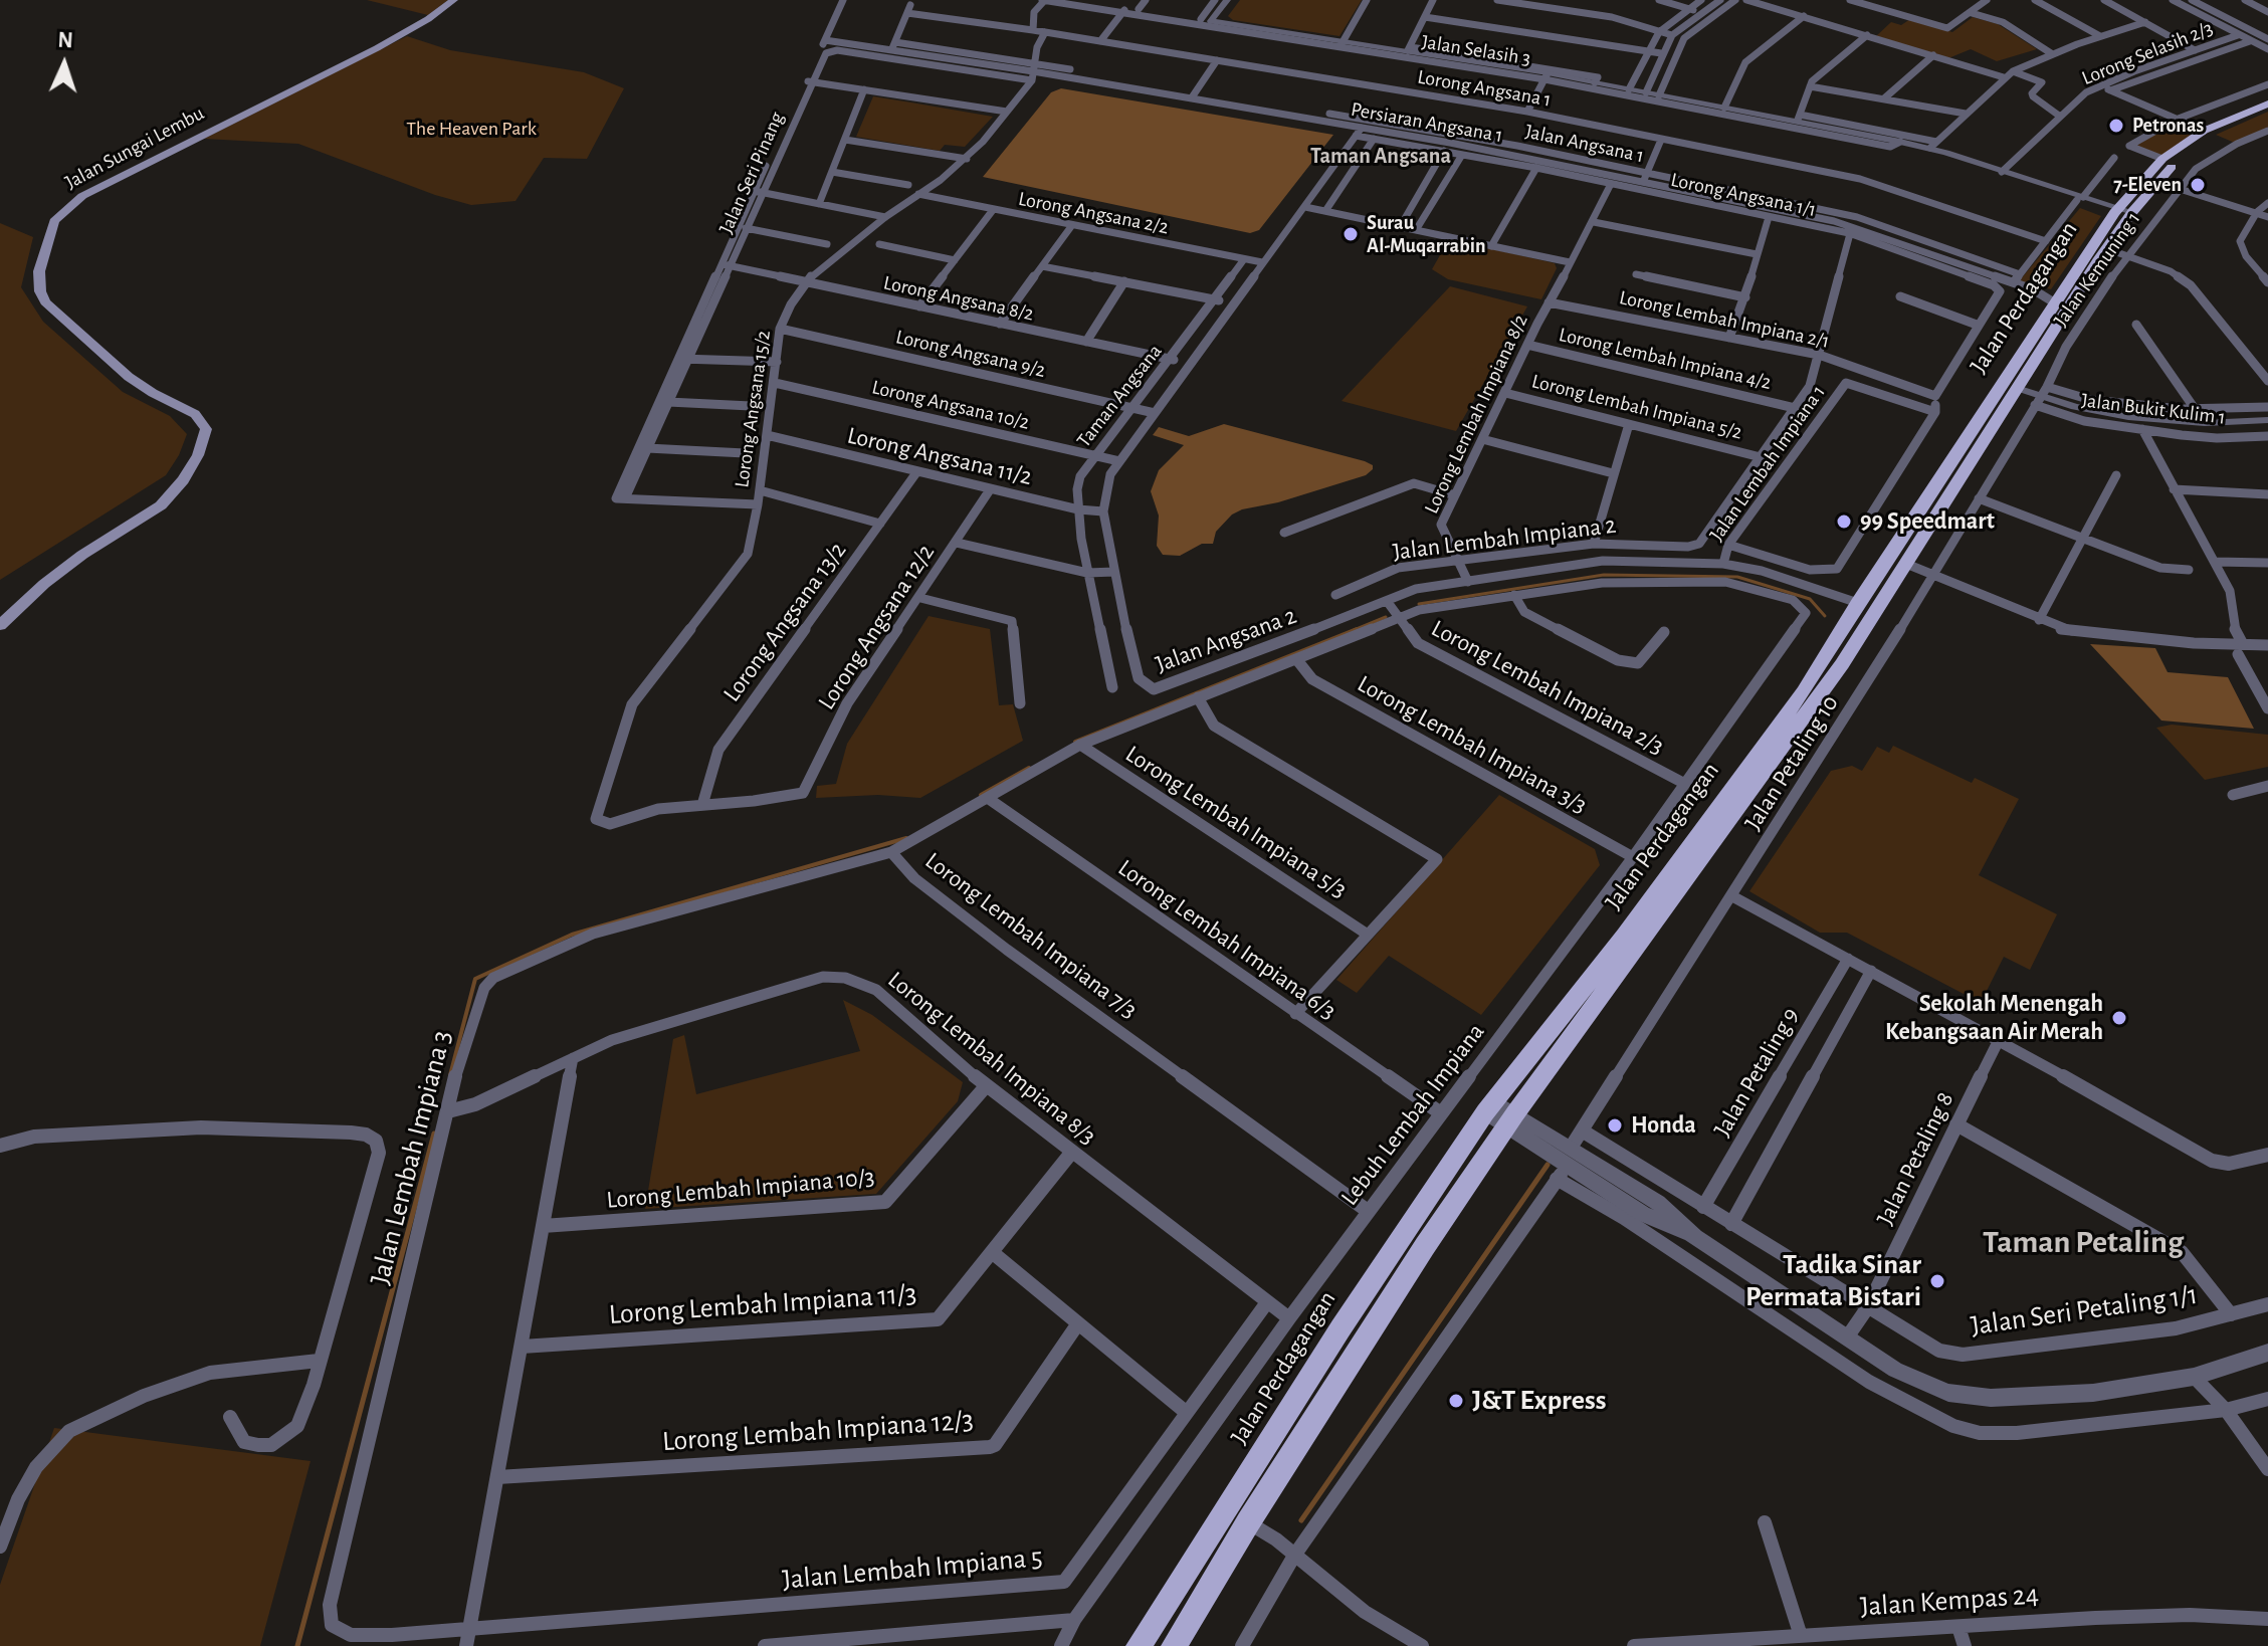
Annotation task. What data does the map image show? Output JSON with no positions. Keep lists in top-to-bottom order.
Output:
{
  "streets": {
    "main road": ["Jalan Sungai Lembu", "Jalan Perdagangan"],
    "street": [
      "Jalan Selasih 3",
      "Lorong Selasih 2/3",
      "Lorong Angsana 1",
      "Persiaran Angsana 1",
      "Jalan Angsana 1",
      "Jalan Seri Pinang",
      "Lorong Angsana 1/1",
      "Lorong Angsana 2/2",
      "Jalan Kemuning 1",
      "Lorong Angsana 8/2",
      "Lorong Lembah Impiana 2/1",
      "Lorong Angsana 9/2",
      "Lorong Lembah Impiana 4/2",
      "Taman Angsana",
      "Lorong Angsana 10/2",
      "Lorong Lembah Impiana 5/2",
      "Lorong Angsana 15/2",
      "Jalan Bukit Kulim 1",
      "Lorong Lembah Impiana 8/2",
      "Lorong Angsana 11/2",
      "Jalan Lembah Impiana 1",
      "Jalan Lembah Impiana 2",
      "Lorong Angsana 13/2",
      "Lorong Angsana 12/2",
      "Jalan Angsana 2",
      "Lorong Lembah Impiana 2/3",
      "Lorong Lembah Impiana 3/3",
      "Jalan Petaling 10",
      "Lorong Lembah Impiana 5/3",
      "Lorong Lembah Impiana 7/3",
      "Lorong Lembah Impiana 6/3",
      "Lorong Lembah Impiana 8/3",
      "Jalan Petaling 9",
      "Lebuh Lembah Impiana",
      "Jalan Lembah Impiana 3",
      "Jalan Petaling 8",
      "Lorong Lembah Impiana 10/3",
      "Lorong Lembah Impiana 11/3",
      "Jalan Seri Petaling 1/1",
      "Lorong Lembah Impiana 12/3",
      "Jalan Lembah Impiana 5",
      "Jalan Kempas 24"
    ]
  },
  "crossings": [
    ["Jalan Selasih 3", "Lorong Selasih 2/3"],
    ["Jalan Selasih 3", "Jalan Perdagangan"],
    ["Lorong Angsana 1", "Lorong Angsana 15/2"],
    ["Persiaran Angsana 1", "Jalan Angsana 1"],
    ["Persiaran Angsana 1", "Jalan Seri Pinang"],
    ["Persiaran Angsana 1", "Lorong Angsana 1/1"],
    ["Persiaran Angsana 1", "Jalan Perdagangan"],
    ["Persiaran Angsana 1", "Lorong Angsana 15/2"],
    ["Persiaran Angsana 1", "Jalan Angsana 2"],
    ["Jalan Seri Pinang", "Lorong Angsana 8/2"],
    ["Jalan Seri Pinang", "Lorong Angsana 15/2"],
    ["Lorong Angsana 1/1", "Lorong Lembah Impiana 8/2"],
    ["Lorong Angsana 1/1", "Jalan Angsana 2"],
    ["Lorong Angsana 2/2", "Taman Angsana"],
    ["Lorong Angsana 2/2", "Lorong Angsana 15/2"],
    ["Lorong Angsana 2/2", "Jalan Angsana 2"],
    ["Jalan Kemuning 1", "Jalan Bukit Kulim 1"],
    ["Jalan Kemuning 1", "Jalan Petaling 10"],
    ["Jalan Perdagangan", "Jalan Angsana 2"],
    ["Lorong Angsana 8/2", "Taman Angsana"],
    ["Lorong Angsana 8/2", "Lorong Angsana 15/2"],
    ["Lorong Angsana 8/2", "Jalan Angsana 2"],
    ["Lorong Lembah Impiana 2/1", "Lorong Lembah Impiana 8/2"],
    ["Lorong Lembah Impiana 2/1", "Jalan Lembah Impiana 2"],
    ["Lorong Angsana 9/2", "Taman Angsana"],
    ["Lorong Angsana 9/2", "Lorong Angsana 15/2"],
    ["Lorong Angsana 9/2", "Jalan Angsana 2"],
    ["Lorong Lembah Impiana 4/2", "Lorong Lembah Impiana 8/2"],
    ["Lorong Lembah Impiana 4/2", "Jalan Lembah Impiana 2"],
    ["Taman Angsana", "Lorong Angsana 10/2"],
    ["Taman Angsana", "Lorong Angsana 11/2"],
    ["Lorong Angsana 10/2", "Lorong Angsana 15/2"],
    ["Lorong Angsana 10/2", "Jalan Angsana 2"],
    ["Lorong Lembah Impiana 5/2", "Lorong Lembah Impiana 8/2"],
    ["Lorong Lembah Impiana 5/2", "Jalan Lembah Impiana 2"],
    ["Lorong Angsana 15/2", "Lorong Angsana 11/2"],
    ["Lorong Angsana 15/2", "Lorong Angsana 13/2"],
    ["Lorong Angsana 15/2", "Lorong Angsana 12/2"],
    ["Jalan Bukit Kulim 1", "Jalan Petaling 10"],
    ["Lorong Lembah Impiana 8/2", "Jalan Lembah Impiana 2"],
    ["Lorong Lembah Impiana 8/2", "Jalan Angsana 2"],
    ["Lorong Angsana 11/2", "Lorong Angsana 13/2"],
    ["Lorong Angsana 11/2", "Lorong Angsana 12/2"],
    ["Lorong Angsana 11/2", "Jalan Angsana 2"],
    ["Jalan Lembah Impiana 1", "Jalan Angsana 2"],
    ["Lorong Angsana 13/2", "Lorong Angsana 12/2"],
    ["Jalan Angsana 2", "Lorong Lembah Impiana 2/3"],
    ["Lorong Lembah Impiana 2/3", "Lorong Lembah Impiana 7/3"],
    ["Lorong Lembah Impiana 2/3", "Lebuh Lembah Impiana"],
    ["Lorong Lembah Impiana 3/3", "Lorong Lembah Impiana 7/3"],
    ["Lorong Lembah Impiana 3/3", "Lebuh Lembah Impiana"],
    ["Jalan Petaling 10", "Jalan Seri Petaling 1/1"],
    ["Lorong Lembah Impiana 5/3", "Lorong Lembah Impiana 7/3"],
    ["Lorong Lembah Impiana 7/3", "Lorong Lembah Impiana 6/3"],
    ["Lorong Lembah Impiana 7/3", "Lebuh Lembah Impiana"],
    ["Lorong Lembah Impiana 7/3", "Jalan Lembah Impiana 3"],
    ["Lorong Lembah Impiana 6/3", "Lebuh Lembah Impiana"],
    ["Lorong Lembah Impiana 8/3", "Lebuh Lembah Impiana"],
    ["Lorong Lembah Impiana 8/3", "Jalan Lembah Impiana 3"],
    ["Lorong Lembah Impiana 8/3", "Lorong Lembah Impiana 10/3"],
    ["Lorong Lembah Impiana 8/3", "Lorong Lembah Impiana 11/3"],
    ["Lorong Lembah Impiana 8/3", "Jalan Lembah Impiana 5"],
    ["Jalan Petaling 9", "Jalan Seri Petaling 1/1"],
    ["Jalan Lembah Impiana 3", "Jalan Lembah Impiana 5"],
    ["Jalan Petaling 8", "Jalan Seri Petaling 1/1"]
  ],
  "districts": ["Taman Angsana", "Taman Petaling"],
  "parks": ["The Heaven Park"],
  "places": [
    "Petronas",
    "7-Eleven",
    "Surau Al-Muqarrabin",
    "99 Speedmart",
    "Sekolah Menengah Kebangsaan Air Merah",
    "Honda",
    "Tadika Sinar Permata Bistari",
    "J&T Express"
  ],
  "north": "top"
}
